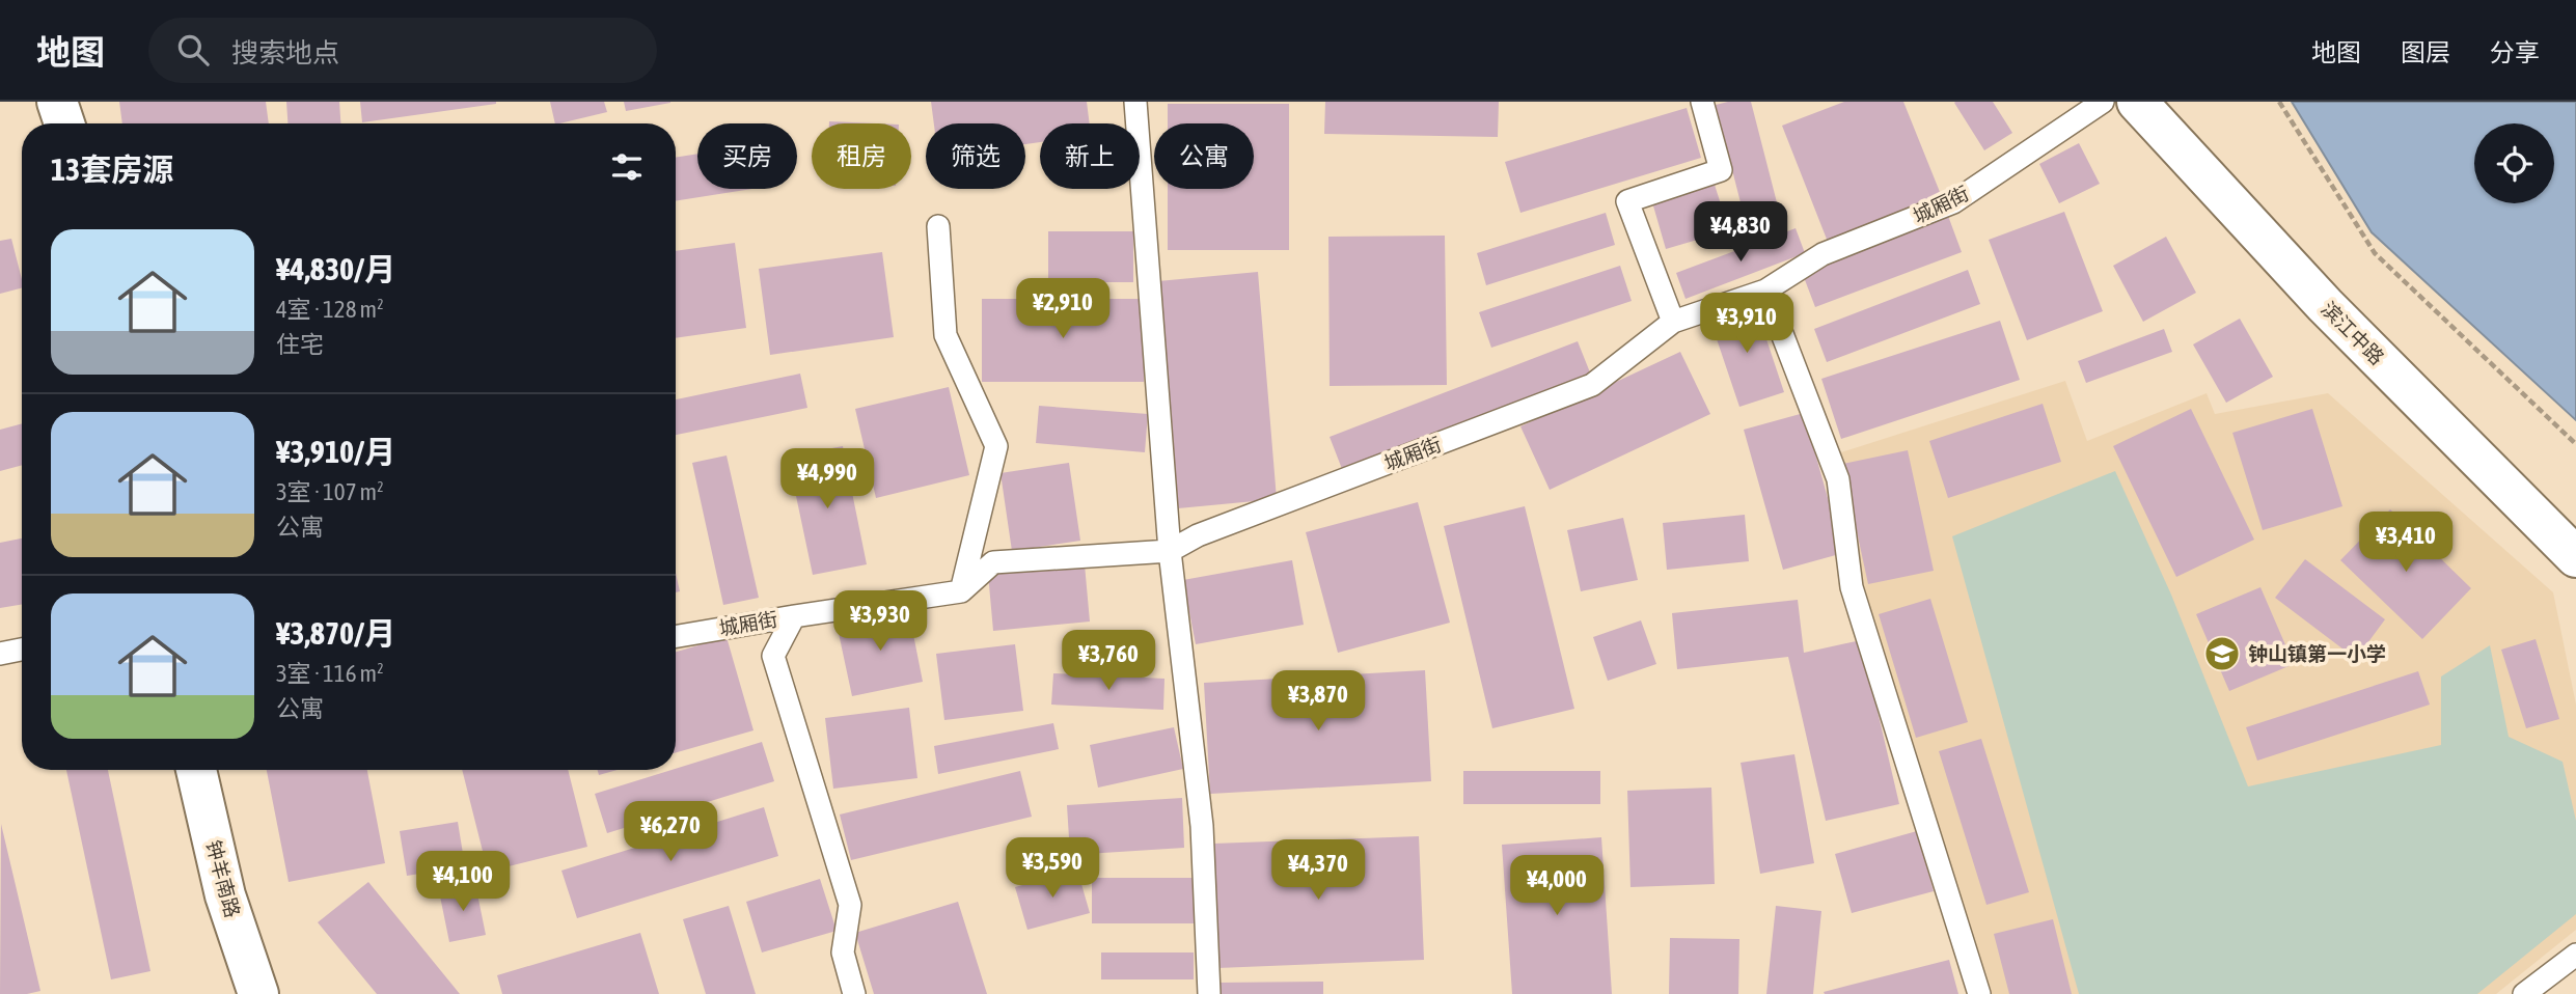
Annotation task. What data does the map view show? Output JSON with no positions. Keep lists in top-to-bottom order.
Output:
{
  "streets": {
    "street": ["滨江中路", "钟羊南路"],
    "lane": ["城厢街"]
  },
  "places": {
    "school or university": ["钟山镇第一小学"]
  },
  "page": {
    "header": "地图",
    "search": "搜索地点",
    "nav": ["地图", "图层", "分享"],
    "chip": [
      "买房",
      "租房",
      "筛选",
      "新上",
      "公寓"
    ],
    "heading": "13套房源",
    "price": [
      "¥4,830",
      "¥2,910",
      "¥3,910",
      "¥4,990",
      "¥3,410",
      "¥3,930",
      "¥3,760",
      "¥3,870",
      "¥6,270",
      "¥3,590",
      "¥4,370",
      "¥4,100",
      "¥4,000"
    ],
    "list": [
      {
        "name": "¥4,830/月",
        "note": "4室 · 128 m² · 住宅"
      },
      {
        "name": "¥3,910/月",
        "note": "3室 · 107 m² · 公寓"
      },
      {
        "name": "¥3,870/月",
        "note": "3室 · 116 m² · 公寓"
      }
    ]
  }
}
